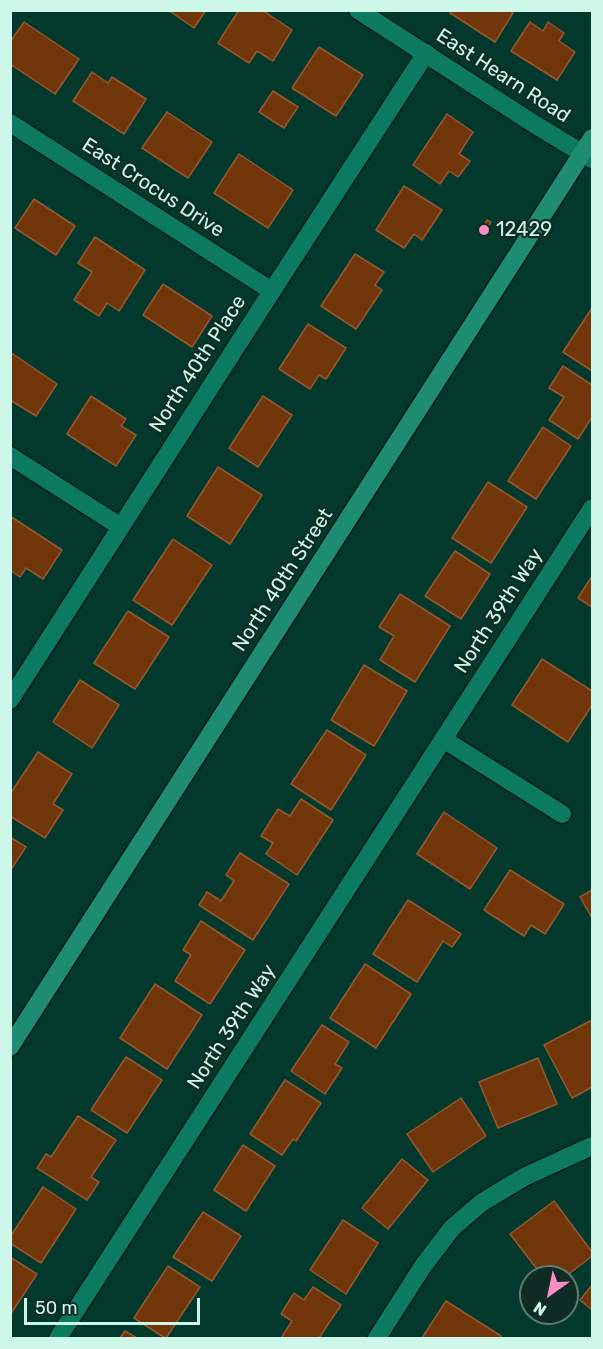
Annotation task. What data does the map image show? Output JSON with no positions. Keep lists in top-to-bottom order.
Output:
{
  "streets": {
    "main road": ["North 40th Street"],
    "street": [
      "East Hearn Road",
      "East Crocus Drive",
      "North 40th Place",
      "North 39th Way"
    ]
  },
  "crossings": [
    ["East Hearn Road", "North 40th Place"],
    ["East Hearn Road", "North 40th Street"],
    ["East Crocus Drive", "North 40th Place"]
  ],
  "places": ["12429"],
  "scale_bar": "50 m",
  "north": "bottom left"
}
